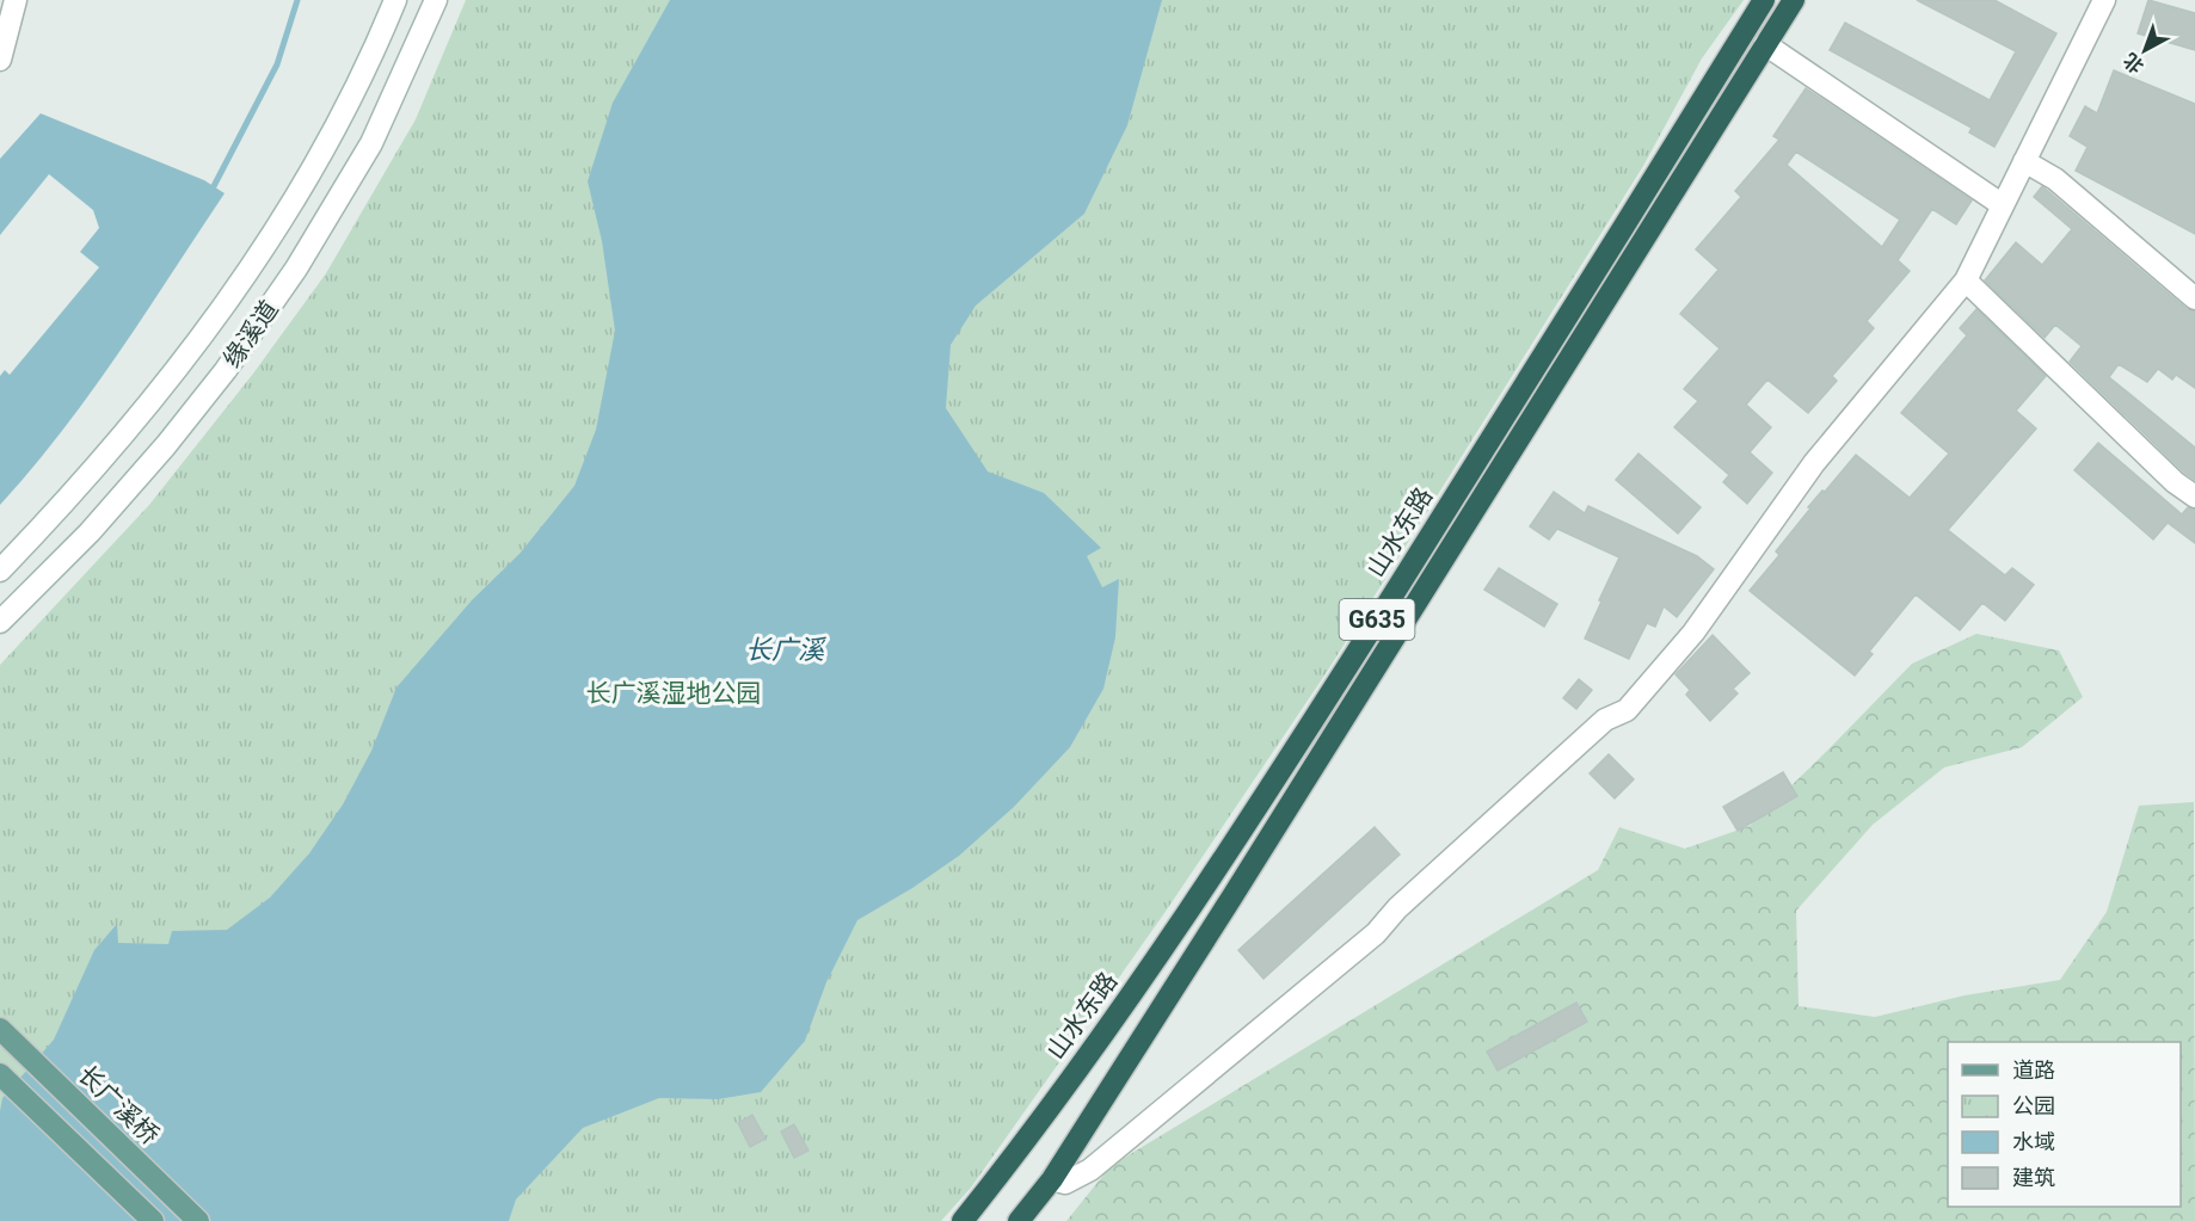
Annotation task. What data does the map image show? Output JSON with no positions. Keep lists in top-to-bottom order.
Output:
{
  "streets": {
    "highway": ["山水东路", "G635"],
    "main road": ["长广溪桥"],
    "street": ["缘溪道"]
  },
  "water": ["长广溪"],
  "parks": ["长广溪湿地公园"],
  "legend": [
    "道路",
    "公园",
    "水域",
    "建筑"
  ],
  "north": "bottom left"
}
